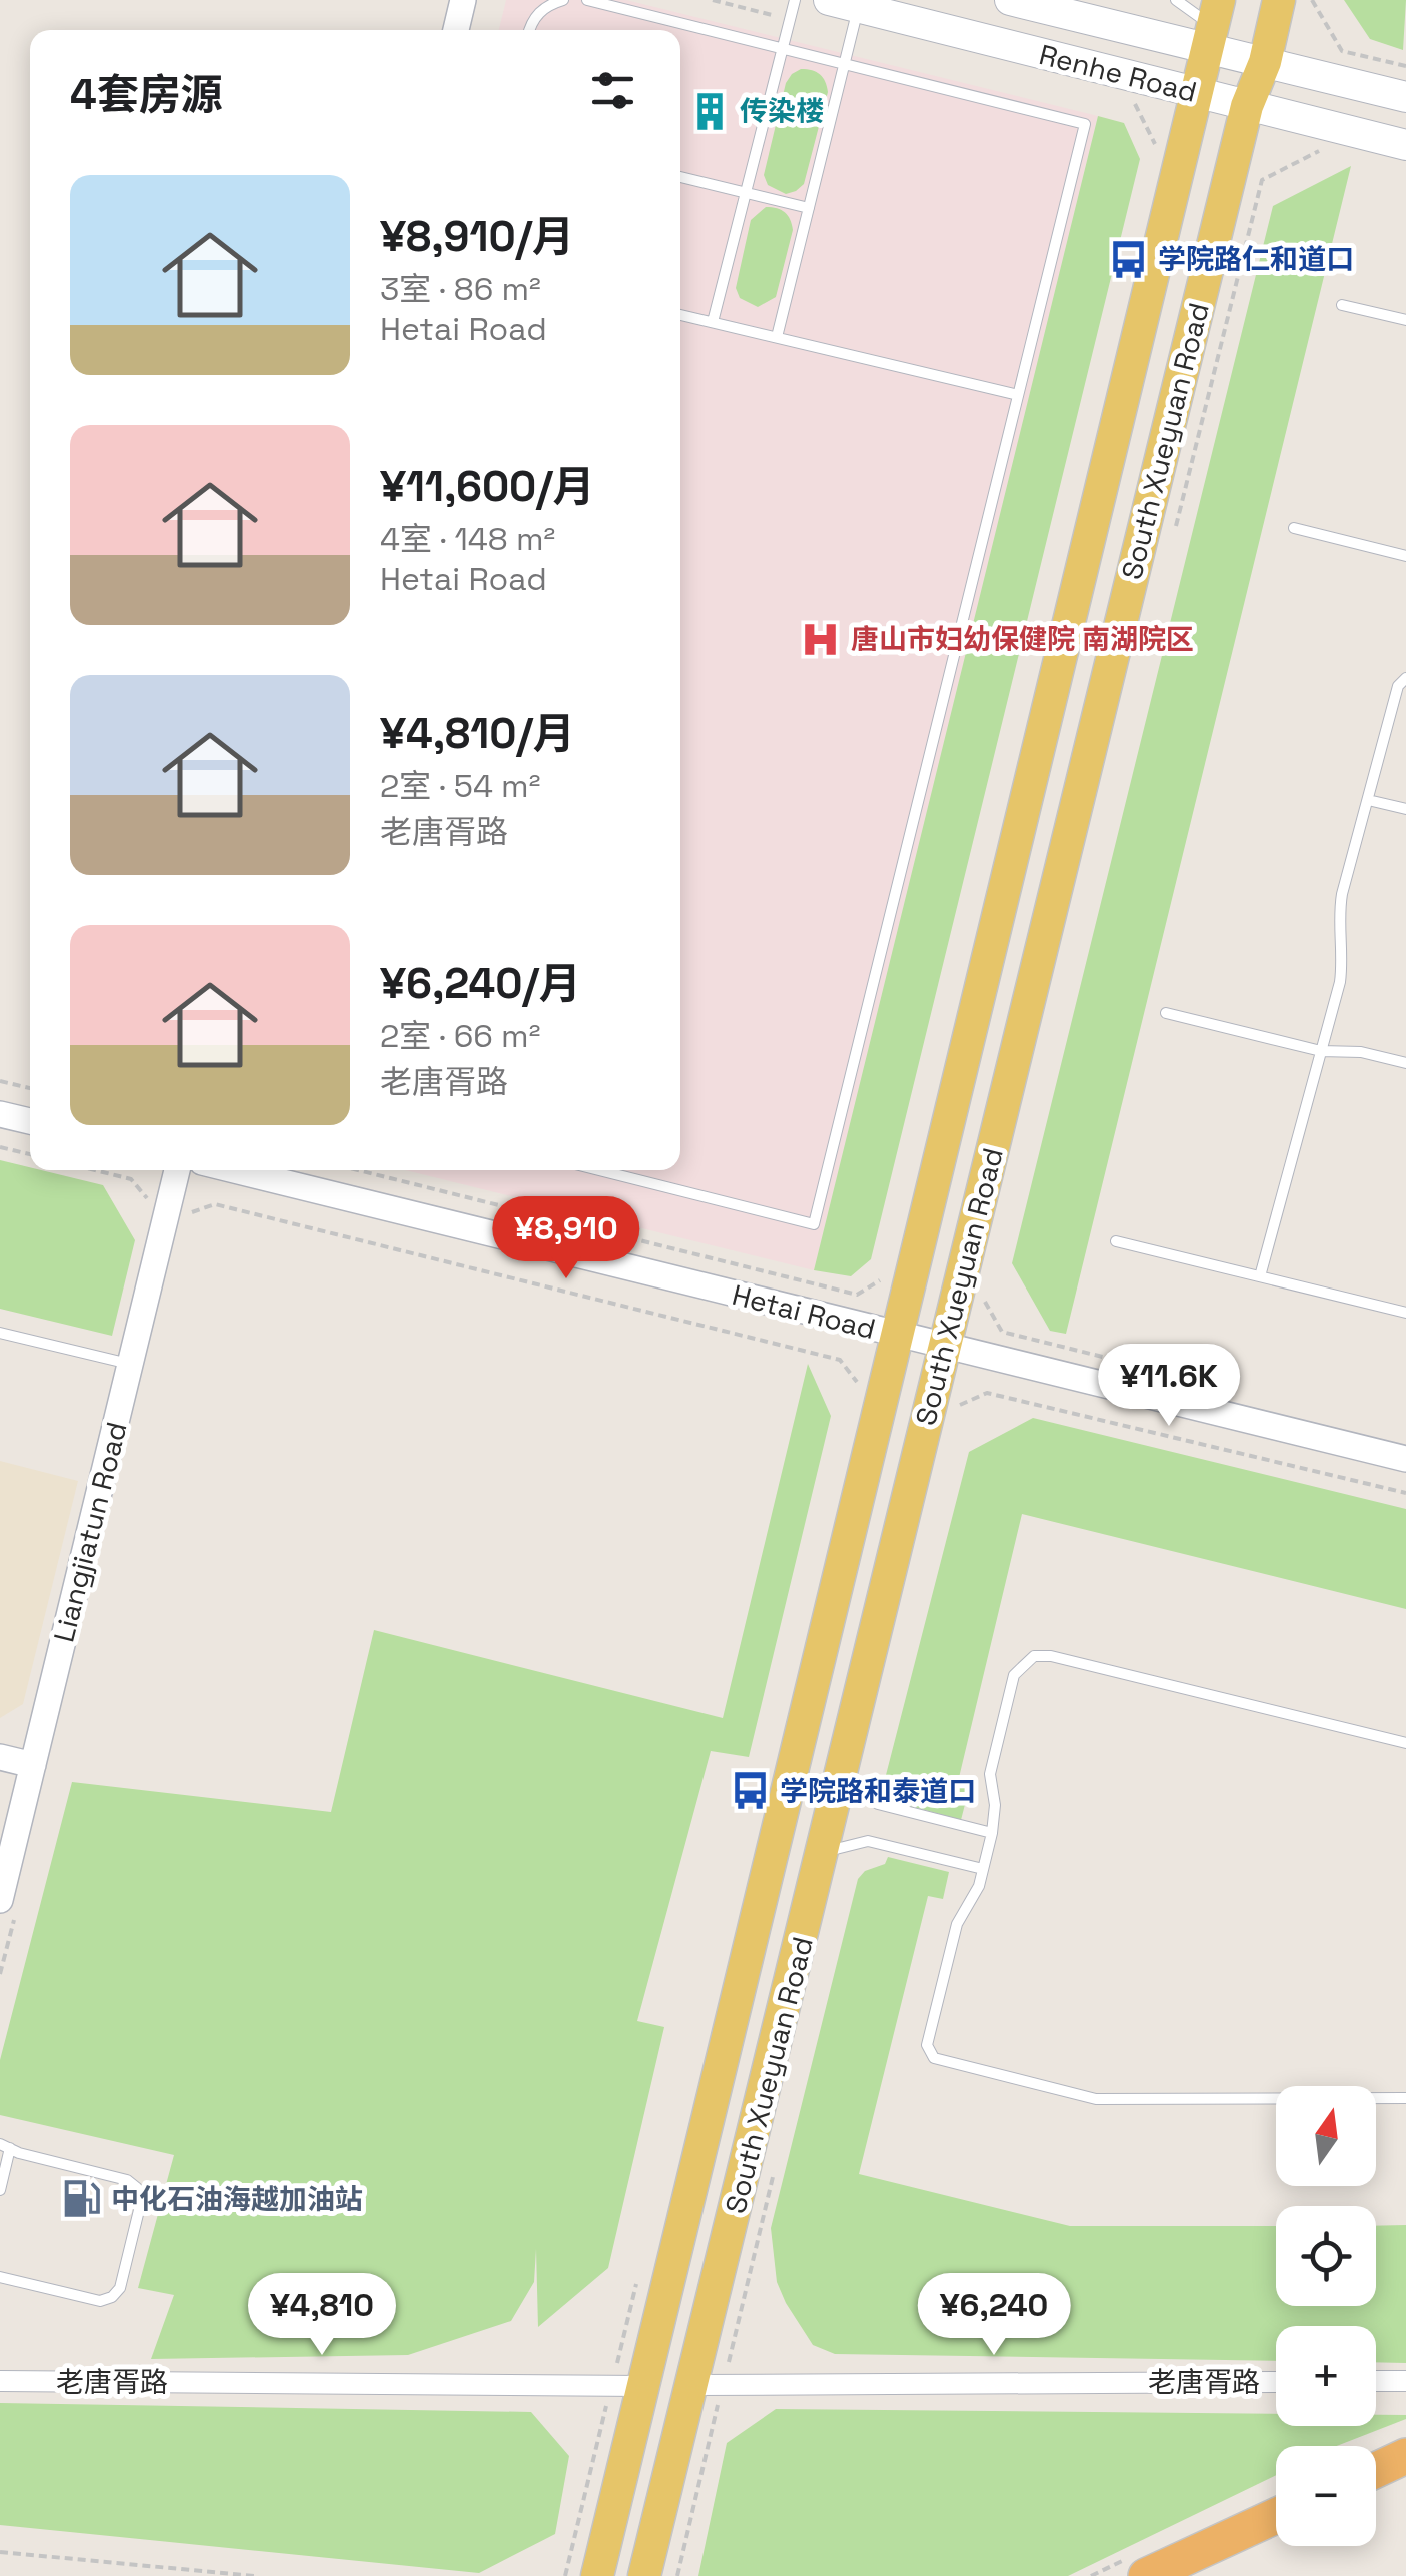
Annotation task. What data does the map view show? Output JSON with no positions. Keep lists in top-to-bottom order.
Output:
{
  "streets": {
    "main road": ["Renhe Road", "South Xueyuan Road"],
    "street": ["Hetai Road", "Liangjiatun Road", "老唐胥路"]
  },
  "crossings": [
    ["Renhe Road", "South Xueyuan Road"],
    ["South Xueyuan Road", "Hetai Road"],
    ["South Xueyuan Road", "老唐胥路"]
  ],
  "places": {
    "building": ["传染楼"],
    "bus stop": ["学院路仁和道口", "学院路和泰道口"],
    "hospital": ["唐山市妇幼保健院 南湖院区"],
    "fuel station": ["中化石油海越加油站"]
  },
  "north": "top",
  "page": {
    "heading": "4套房源",
    "list": [
      {
        "name": "¥8,910/月",
        "note": "3室 · 86 m² · Hetai Road"
      },
      {
        "name": "¥11,600/月",
        "note": "4室 · 148 m² · Hetai Road"
      },
      {
        "name": "¥4,810/月",
        "note": "2室 · 54 m² · 老唐胥路"
      },
      {
        "name": "¥6,240/月",
        "note": "2室 · 66 m² · 老唐胥路"
      }
    ],
    "price": [
      "¥8,910",
      "¥11.6K",
      "¥4,810",
      "¥6,240"
    ],
    "map_buttons": ["+", "−"]
  }
}
